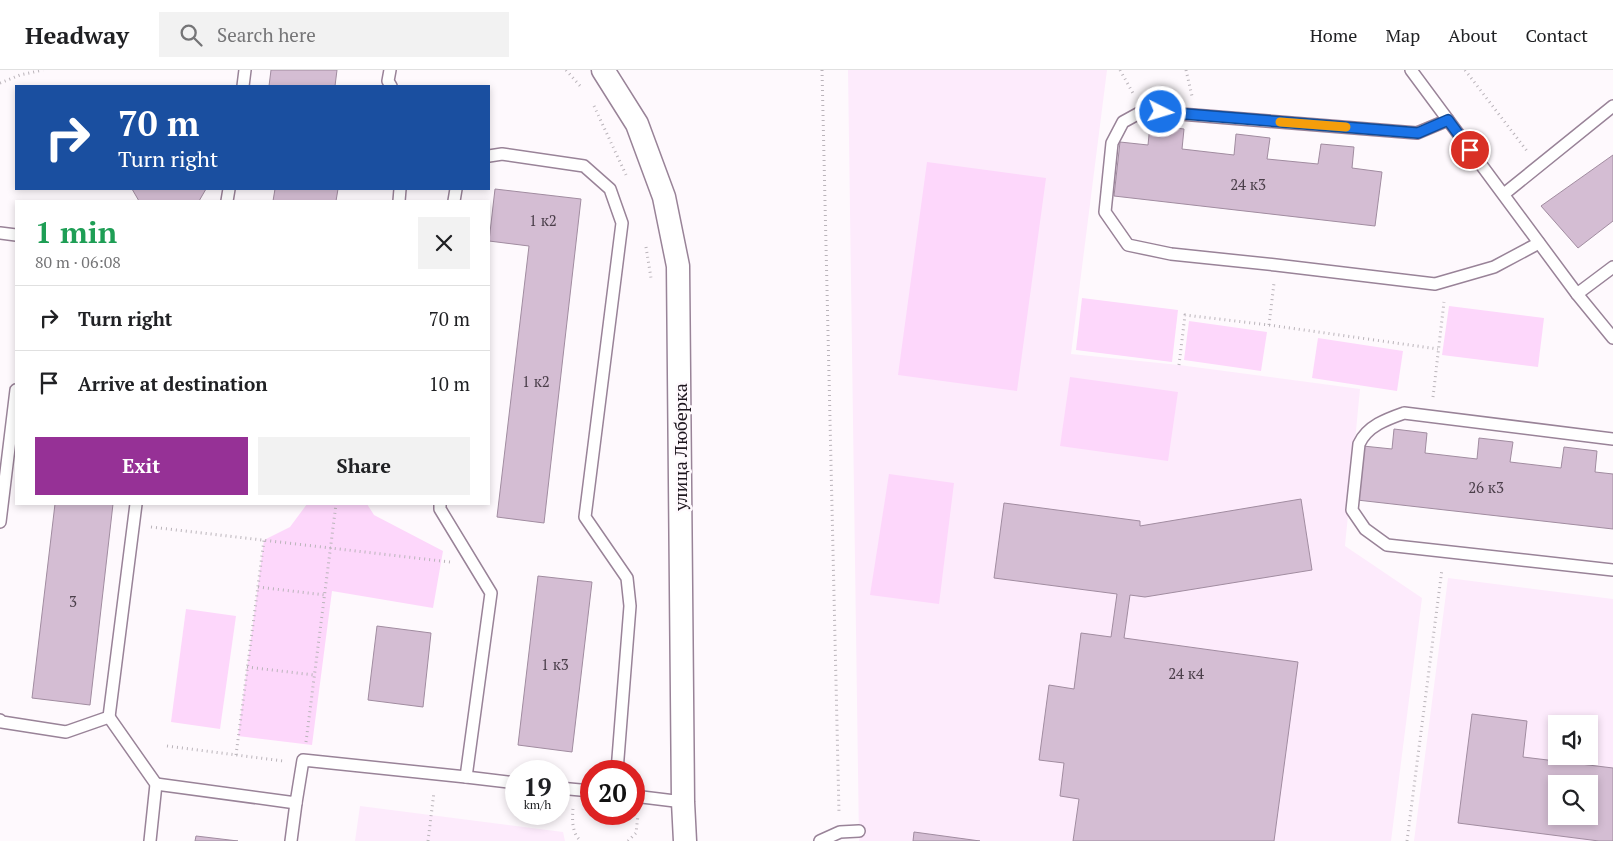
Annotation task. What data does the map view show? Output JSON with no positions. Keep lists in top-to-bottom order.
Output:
{
  "streets": {
    "street": ["улица Люберка"]
  },
  "house_numbers": [
    "24 к3",
    "1 к2",
    "1 к2",
    "26 к3",
    "3",
    "1 к3",
    "24 к4"
  ],
  "page": {
    "header": "Headway",
    "search": "Search here",
    "nav": [
      "Home",
      "Map",
      "About",
      "Contact"
    ],
    "turn": ["70 m", "Turn right"],
    "heading": ["1 min", "80 m · 06:08"],
    "list": [
      {
        "name": "Turn right",
        "value": "70 m"
      },
      {
        "name": "Arrive at destination",
        "value": "10 m"
      }
    ],
    "buttons": ["Exit", "Share"],
    "speed": "19 km/h",
    "limit": "20"
  }
}
